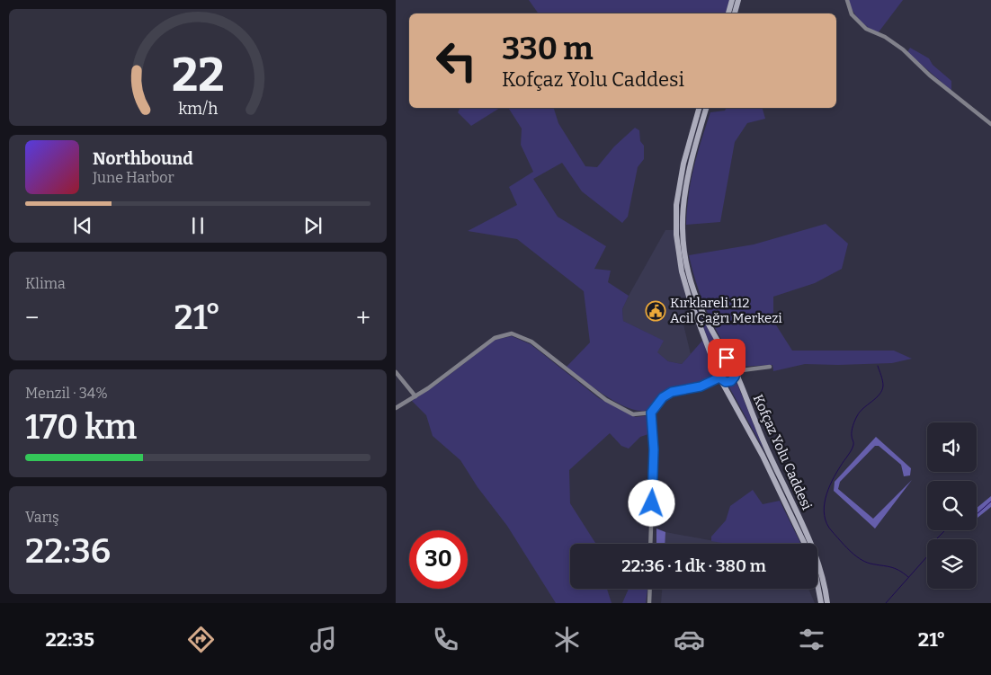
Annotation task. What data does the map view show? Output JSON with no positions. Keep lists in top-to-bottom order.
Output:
{
  "streets": {
    "main road": ["Kofçaz Yolu Caddesi"]
  },
  "places": {
    "public building": ["Kırklareli 112 Acil Çağrı Merkezi"]
  },
  "page": {
    "turn": ["330 m", "Kofçaz Yolu Caddesi"],
    "song": ["Northbound", "June Harbor"],
    "tile": [
      "Klima",
      ["Menzil · 34%", "170 km"],
      ["Varış", "22:36"]
    ],
    "heat": ["−", "21°", "+"],
    "limit": "30",
    "trip": "22:36 · 1 dk · 380 m",
    "tabs": ["22:35", "21°"],
    "gauge": ["22", "km/h"]
  }
}
